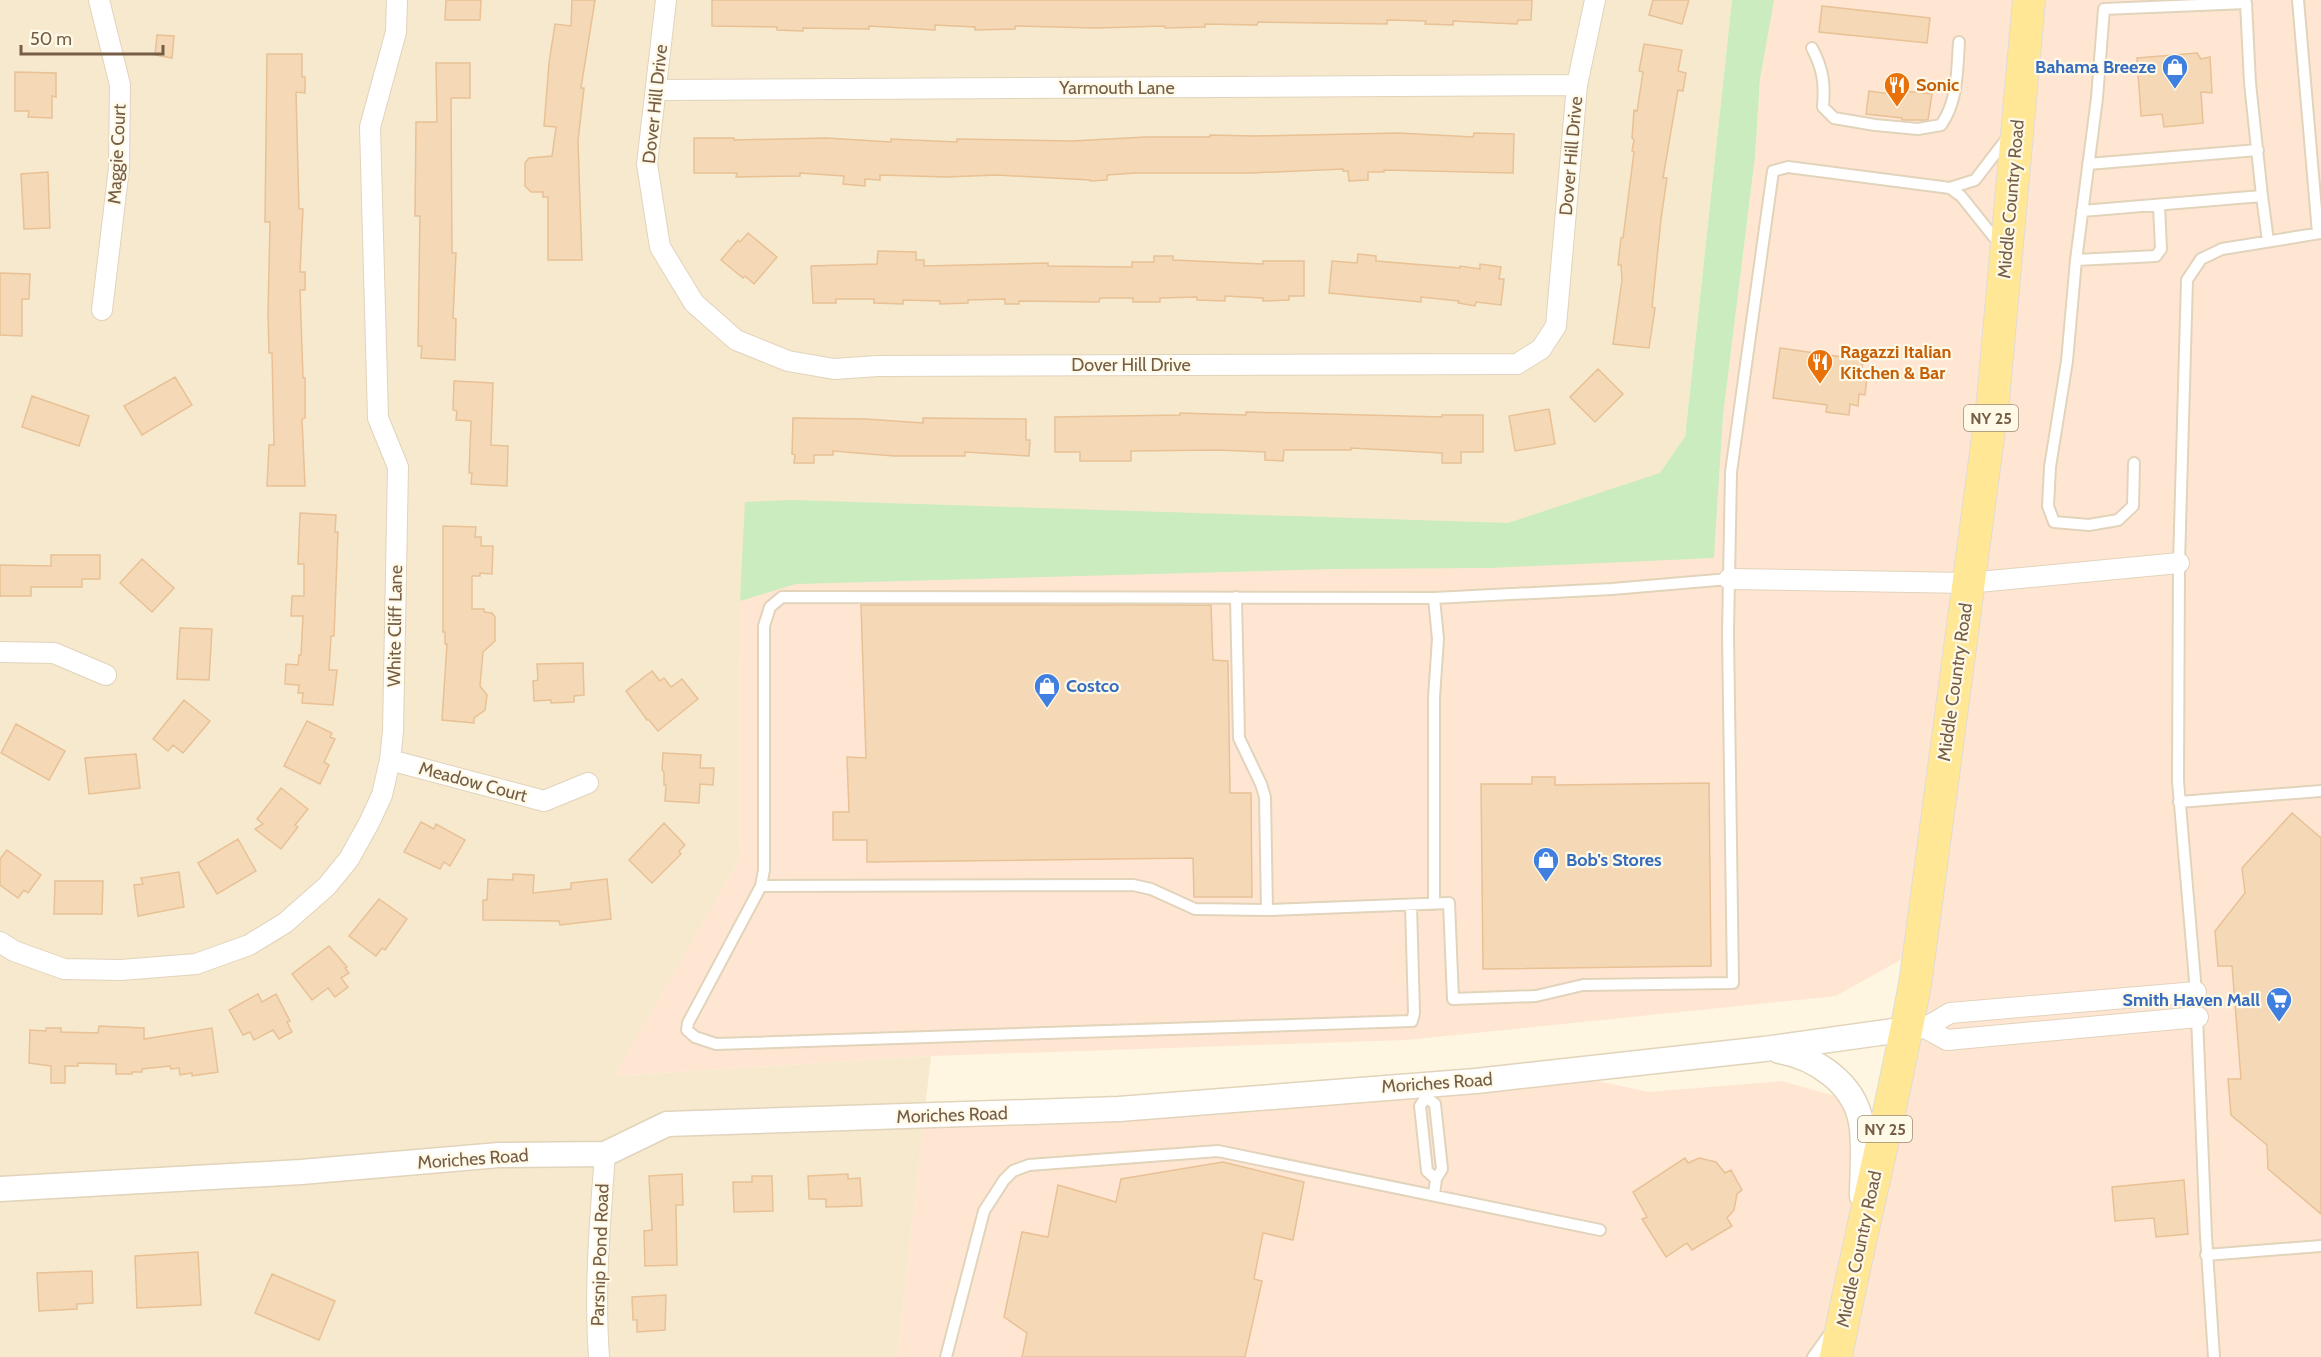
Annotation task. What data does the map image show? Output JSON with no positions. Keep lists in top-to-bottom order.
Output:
{
  "streets": {
    "main road": ["Middle Country Road", "NY 25"],
    "street": [
      "Yarmouth Lane",
      "Dover Hill Drive",
      "Maggie Court",
      "White Cliff Lane",
      "Meadow Court",
      "Moriches Road",
      "Parsnip Pond Road"
    ]
  },
  "crossings": [
    ["Yarmouth Lane", "Dover Hill Drive"],
    ["Middle Country Road", "Moriches Road"],
    ["White Cliff Lane", "Meadow Court"],
    ["Moriches Road", "Parsnip Pond Road"]
  ],
  "places": {
    "shop": ["Bahama Breeze", "Costco", "Bob's Stores"],
    "restaurant": ["Sonic", "Ragazzi Italian Kitchen & Bar"],
    "supermarket": ["Smith Haven Mall"]
  },
  "scale_bar": "50 m"
}
